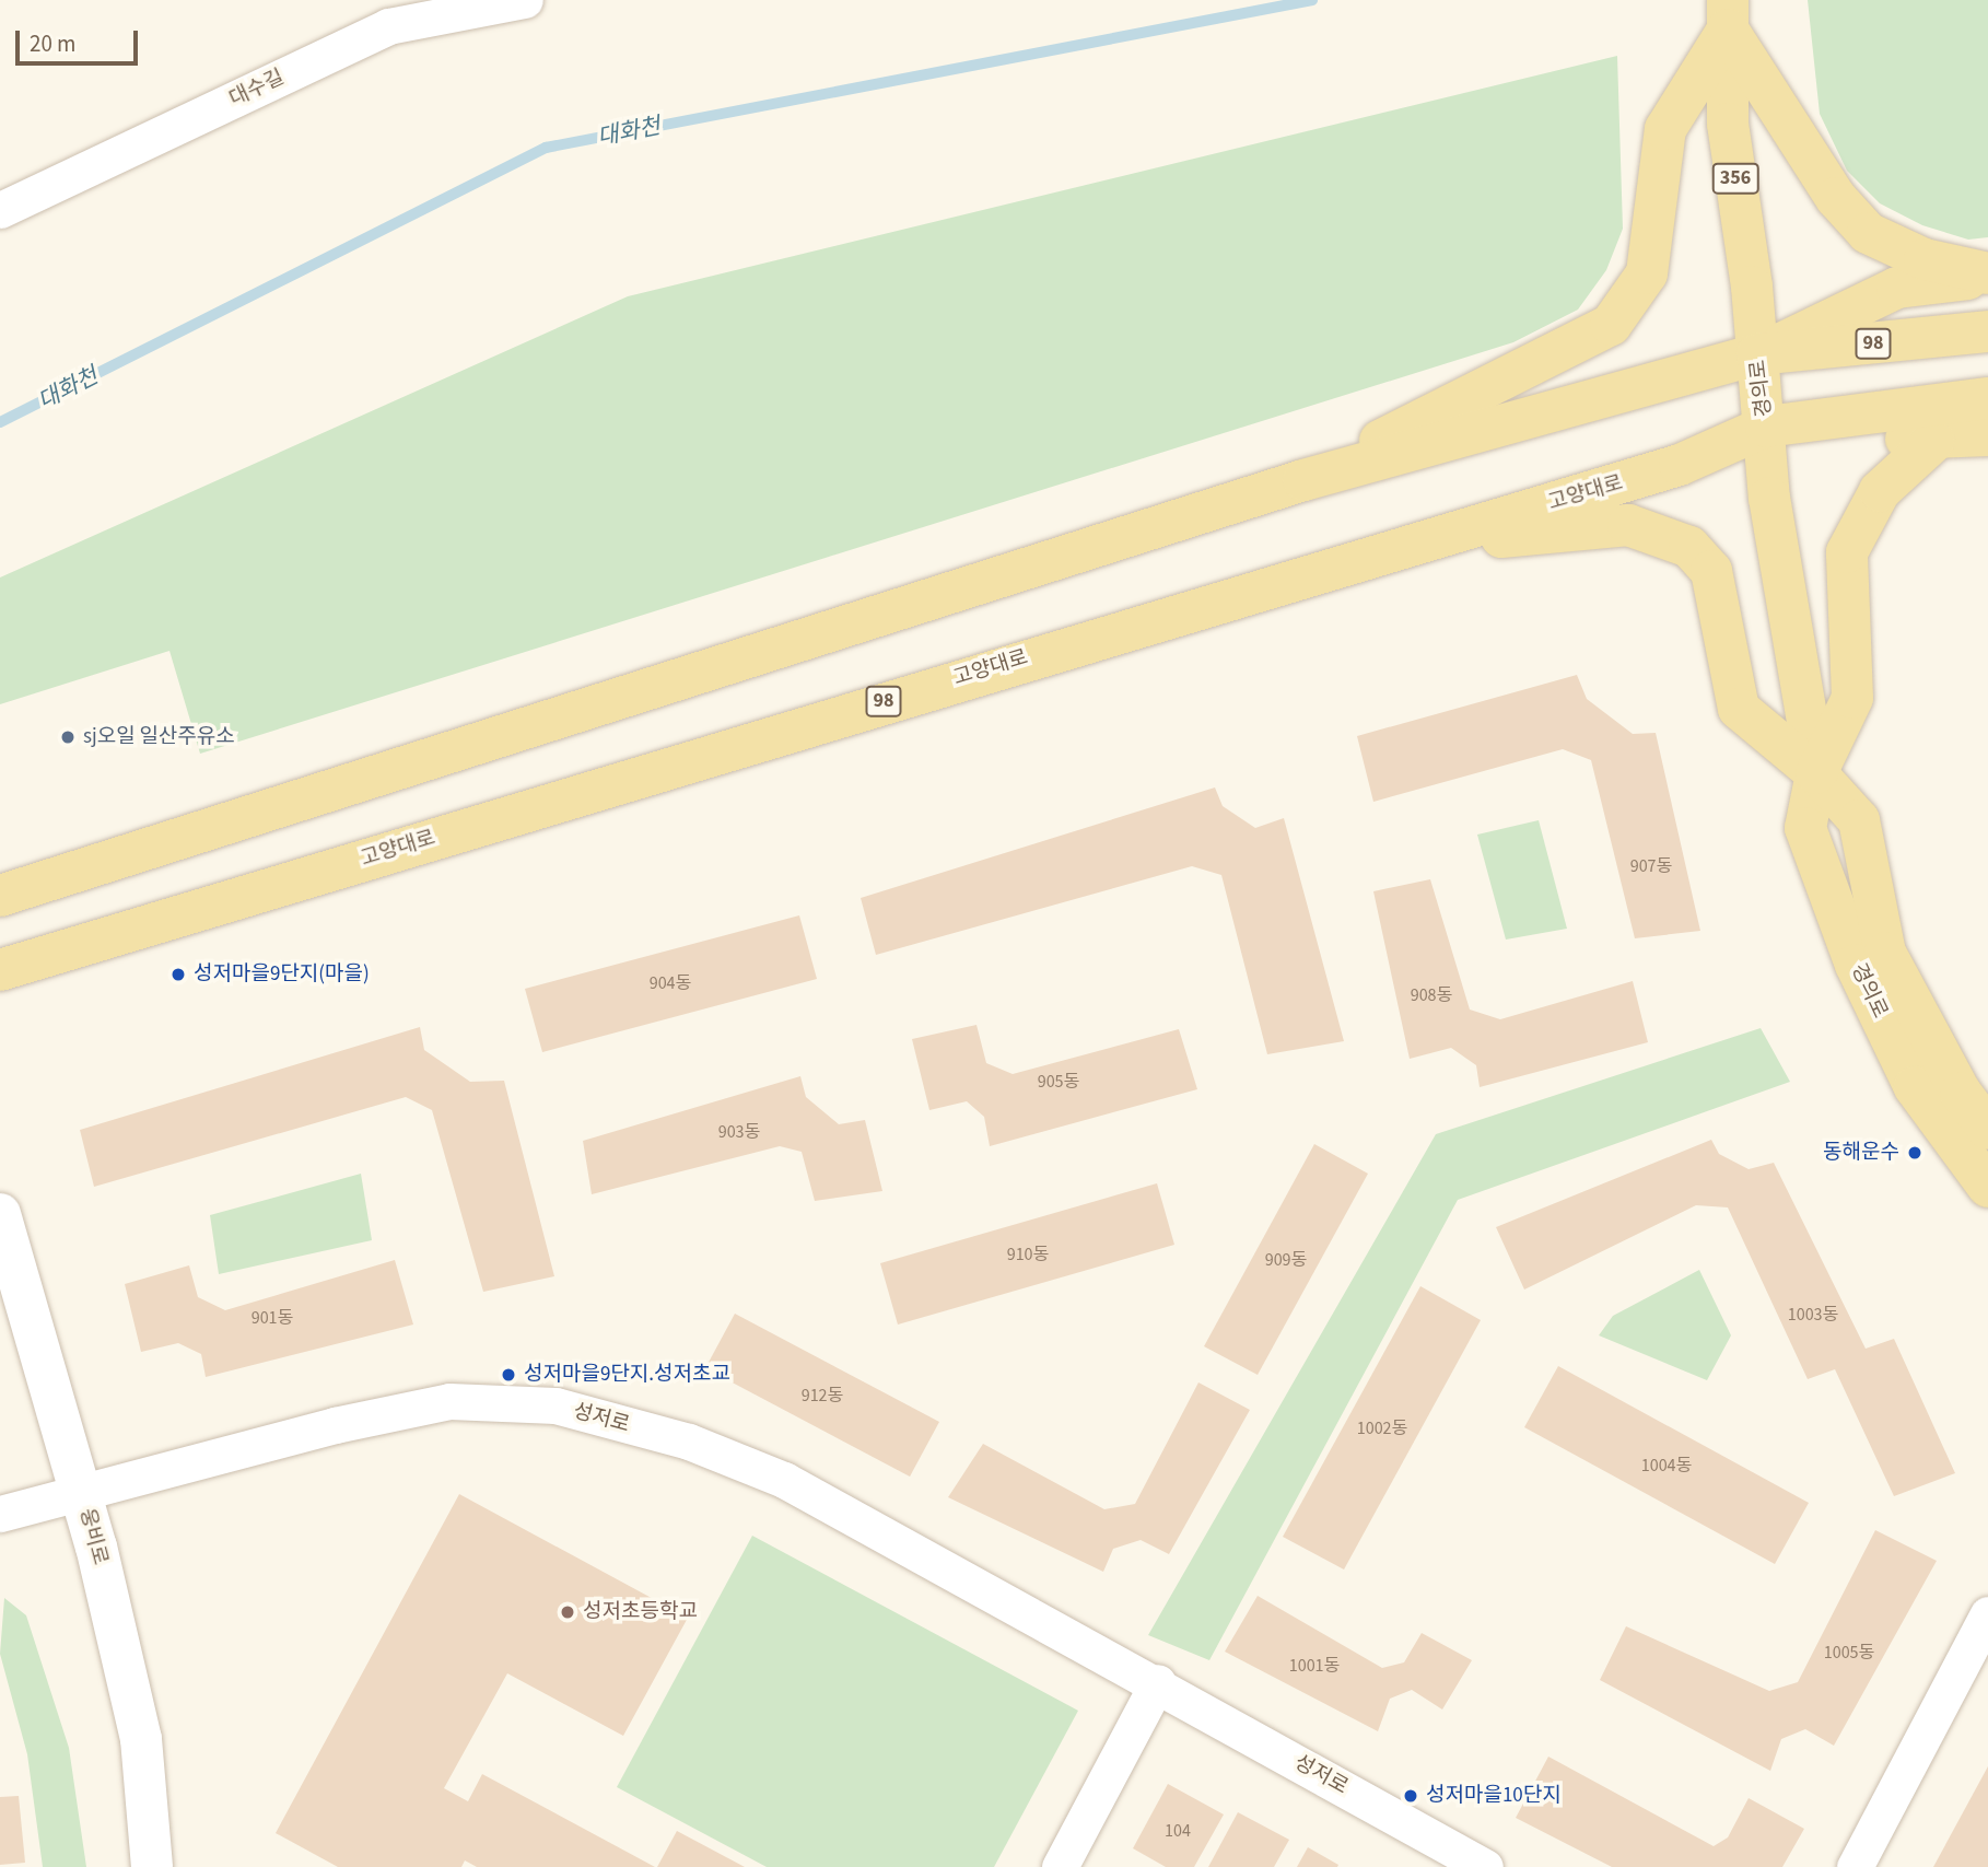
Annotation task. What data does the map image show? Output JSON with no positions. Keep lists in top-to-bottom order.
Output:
{
  "streets": {
    "main road": [
      "356",
      "98",
      "경의로",
      "고양대로"
    ],
    "street": ["대수길", "성저로", "웅비로"]
  },
  "crossings": [
    ["98", "경의로"],
    ["경의로", "고양대로"],
    ["성저로", "웅비로"]
  ],
  "water": ["대화천"],
  "places": [
    "sj오일 일산주유소",
    "성저마을9단지(마을)",
    "동해운수",
    "성저마을9단지.성저초교",
    "성저초등학교",
    "성저마을10단지"
  ],
  "house_numbers": [
    "907동",
    "904동",
    "908동",
    "905동",
    "903동",
    "910동",
    "909동",
    "1003동",
    "901동",
    "912동",
    "1002동",
    "1004동",
    "1005동",
    "1001동",
    "104"
  ],
  "scale_bar": "20 m"
}
